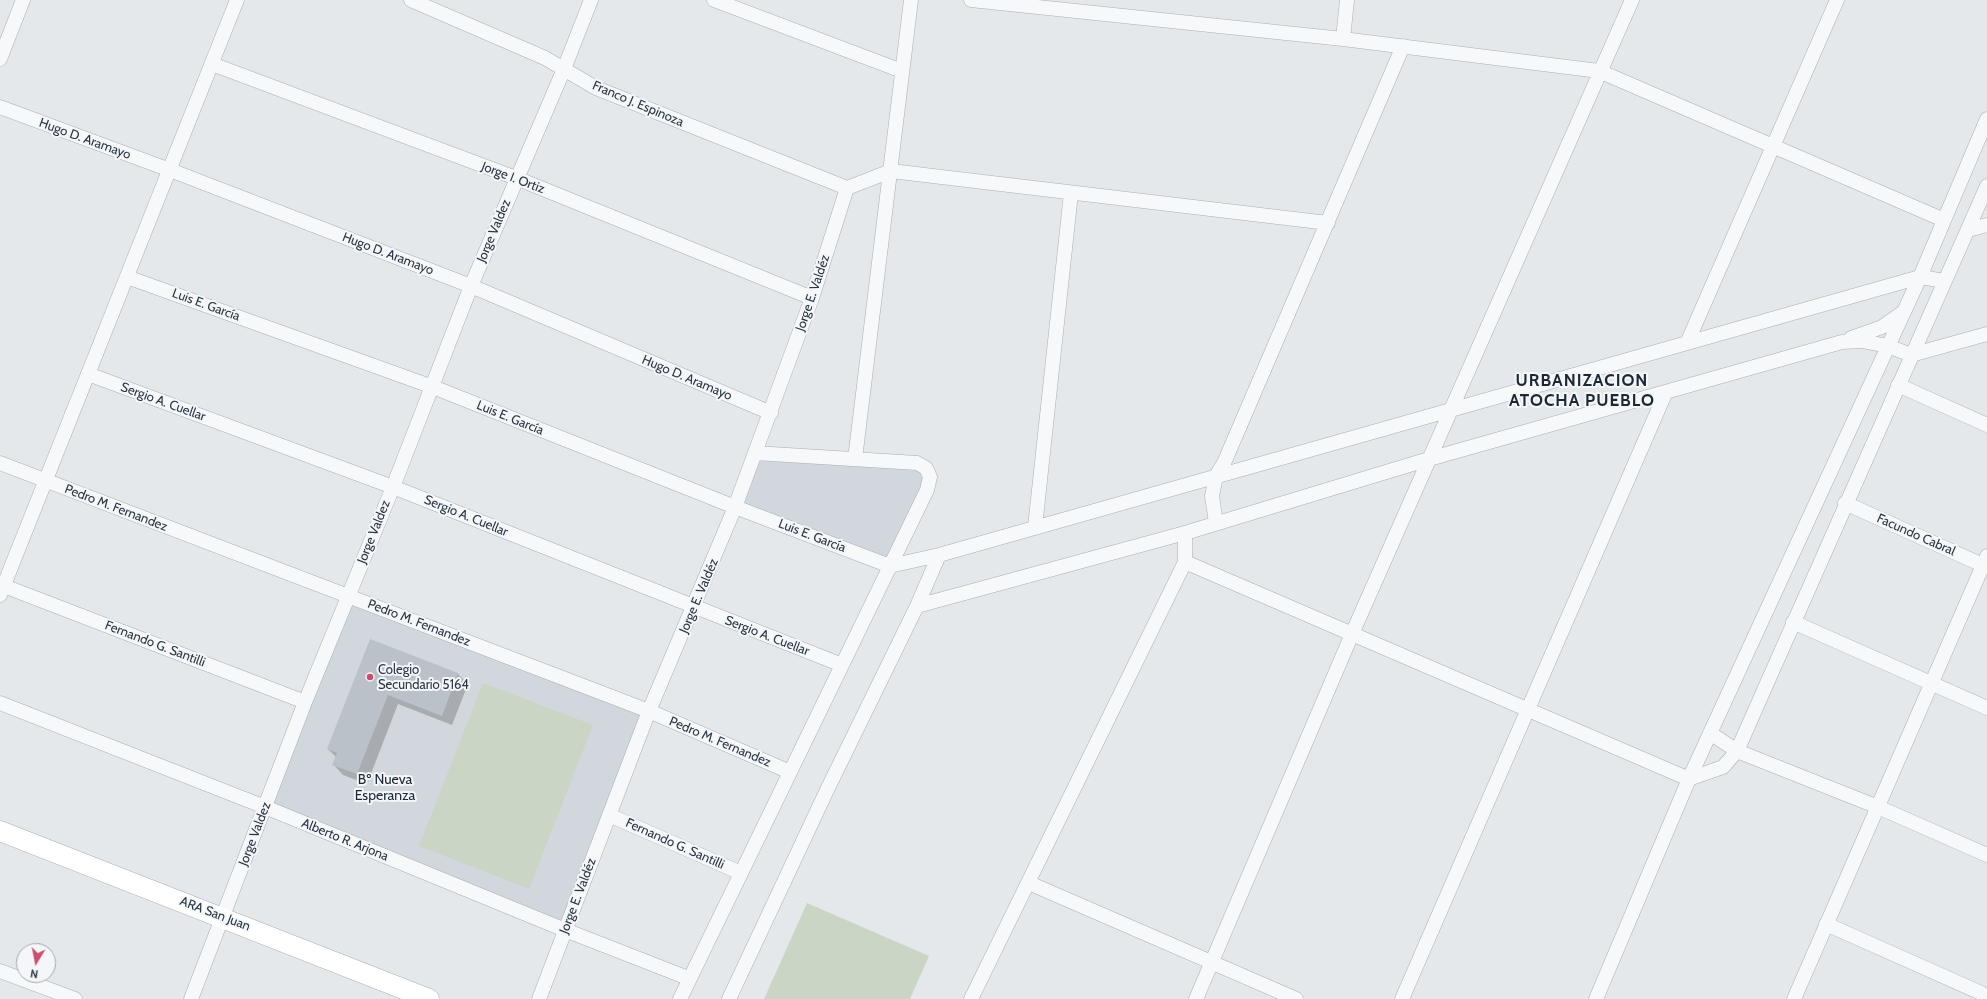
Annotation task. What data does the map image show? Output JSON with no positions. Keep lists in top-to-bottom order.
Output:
{
  "streets": {
    "street": [
      "Franco J. Espinoza",
      "Hugo D. Aramayo",
      "Jorge I. Ortiz",
      "Jorge Valdez",
      "Jorge E. Valdéz",
      "Luis E. García",
      "Sergio A. Cuellar",
      "Pedro M. Fernandez",
      "Facundo Cabral",
      "Fernando G. Santilli",
      "Alberto R. Arjona",
      "ARA San Juan"
    ]
  },
  "crossings": [
    ["Franco J. Espinoza", "Jorge Valdez"],
    ["Franco J. Espinoza", "Jorge E. Valdéz"],
    ["Hugo D. Aramayo", "Jorge Valdez"],
    ["Hugo D. Aramayo", "Jorge E. Valdéz"],
    ["Jorge I. Ortiz", "Jorge Valdez"],
    ["Jorge I. Ortiz", "Jorge E. Valdéz"],
    ["Jorge Valdez", "Luis E. García"],
    ["Jorge Valdez", "Sergio A. Cuellar"],
    ["Jorge Valdez", "Pedro M. Fernandez"],
    ["Jorge Valdez", "Fernando G. Santilli"],
    ["Jorge Valdez", "Alberto R. Arjona"],
    ["Jorge Valdez", "ARA San Juan"],
    ["Jorge E. Valdéz", "Luis E. García"],
    ["Jorge E. Valdéz", "Sergio A. Cuellar"],
    ["Jorge E. Valdéz", "Pedro M. Fernandez"],
    ["Jorge E. Valdéz", "Fernando G. Santilli"],
    ["Jorge E. Valdéz", "Alberto R. Arjona"]
  ],
  "districts": ["URBANIZACION ATOCHA PUEBLO", "Bº Nueva Esperanza"],
  "places": ["Colegio Secundario 5164"],
  "north": "bottom"
}
